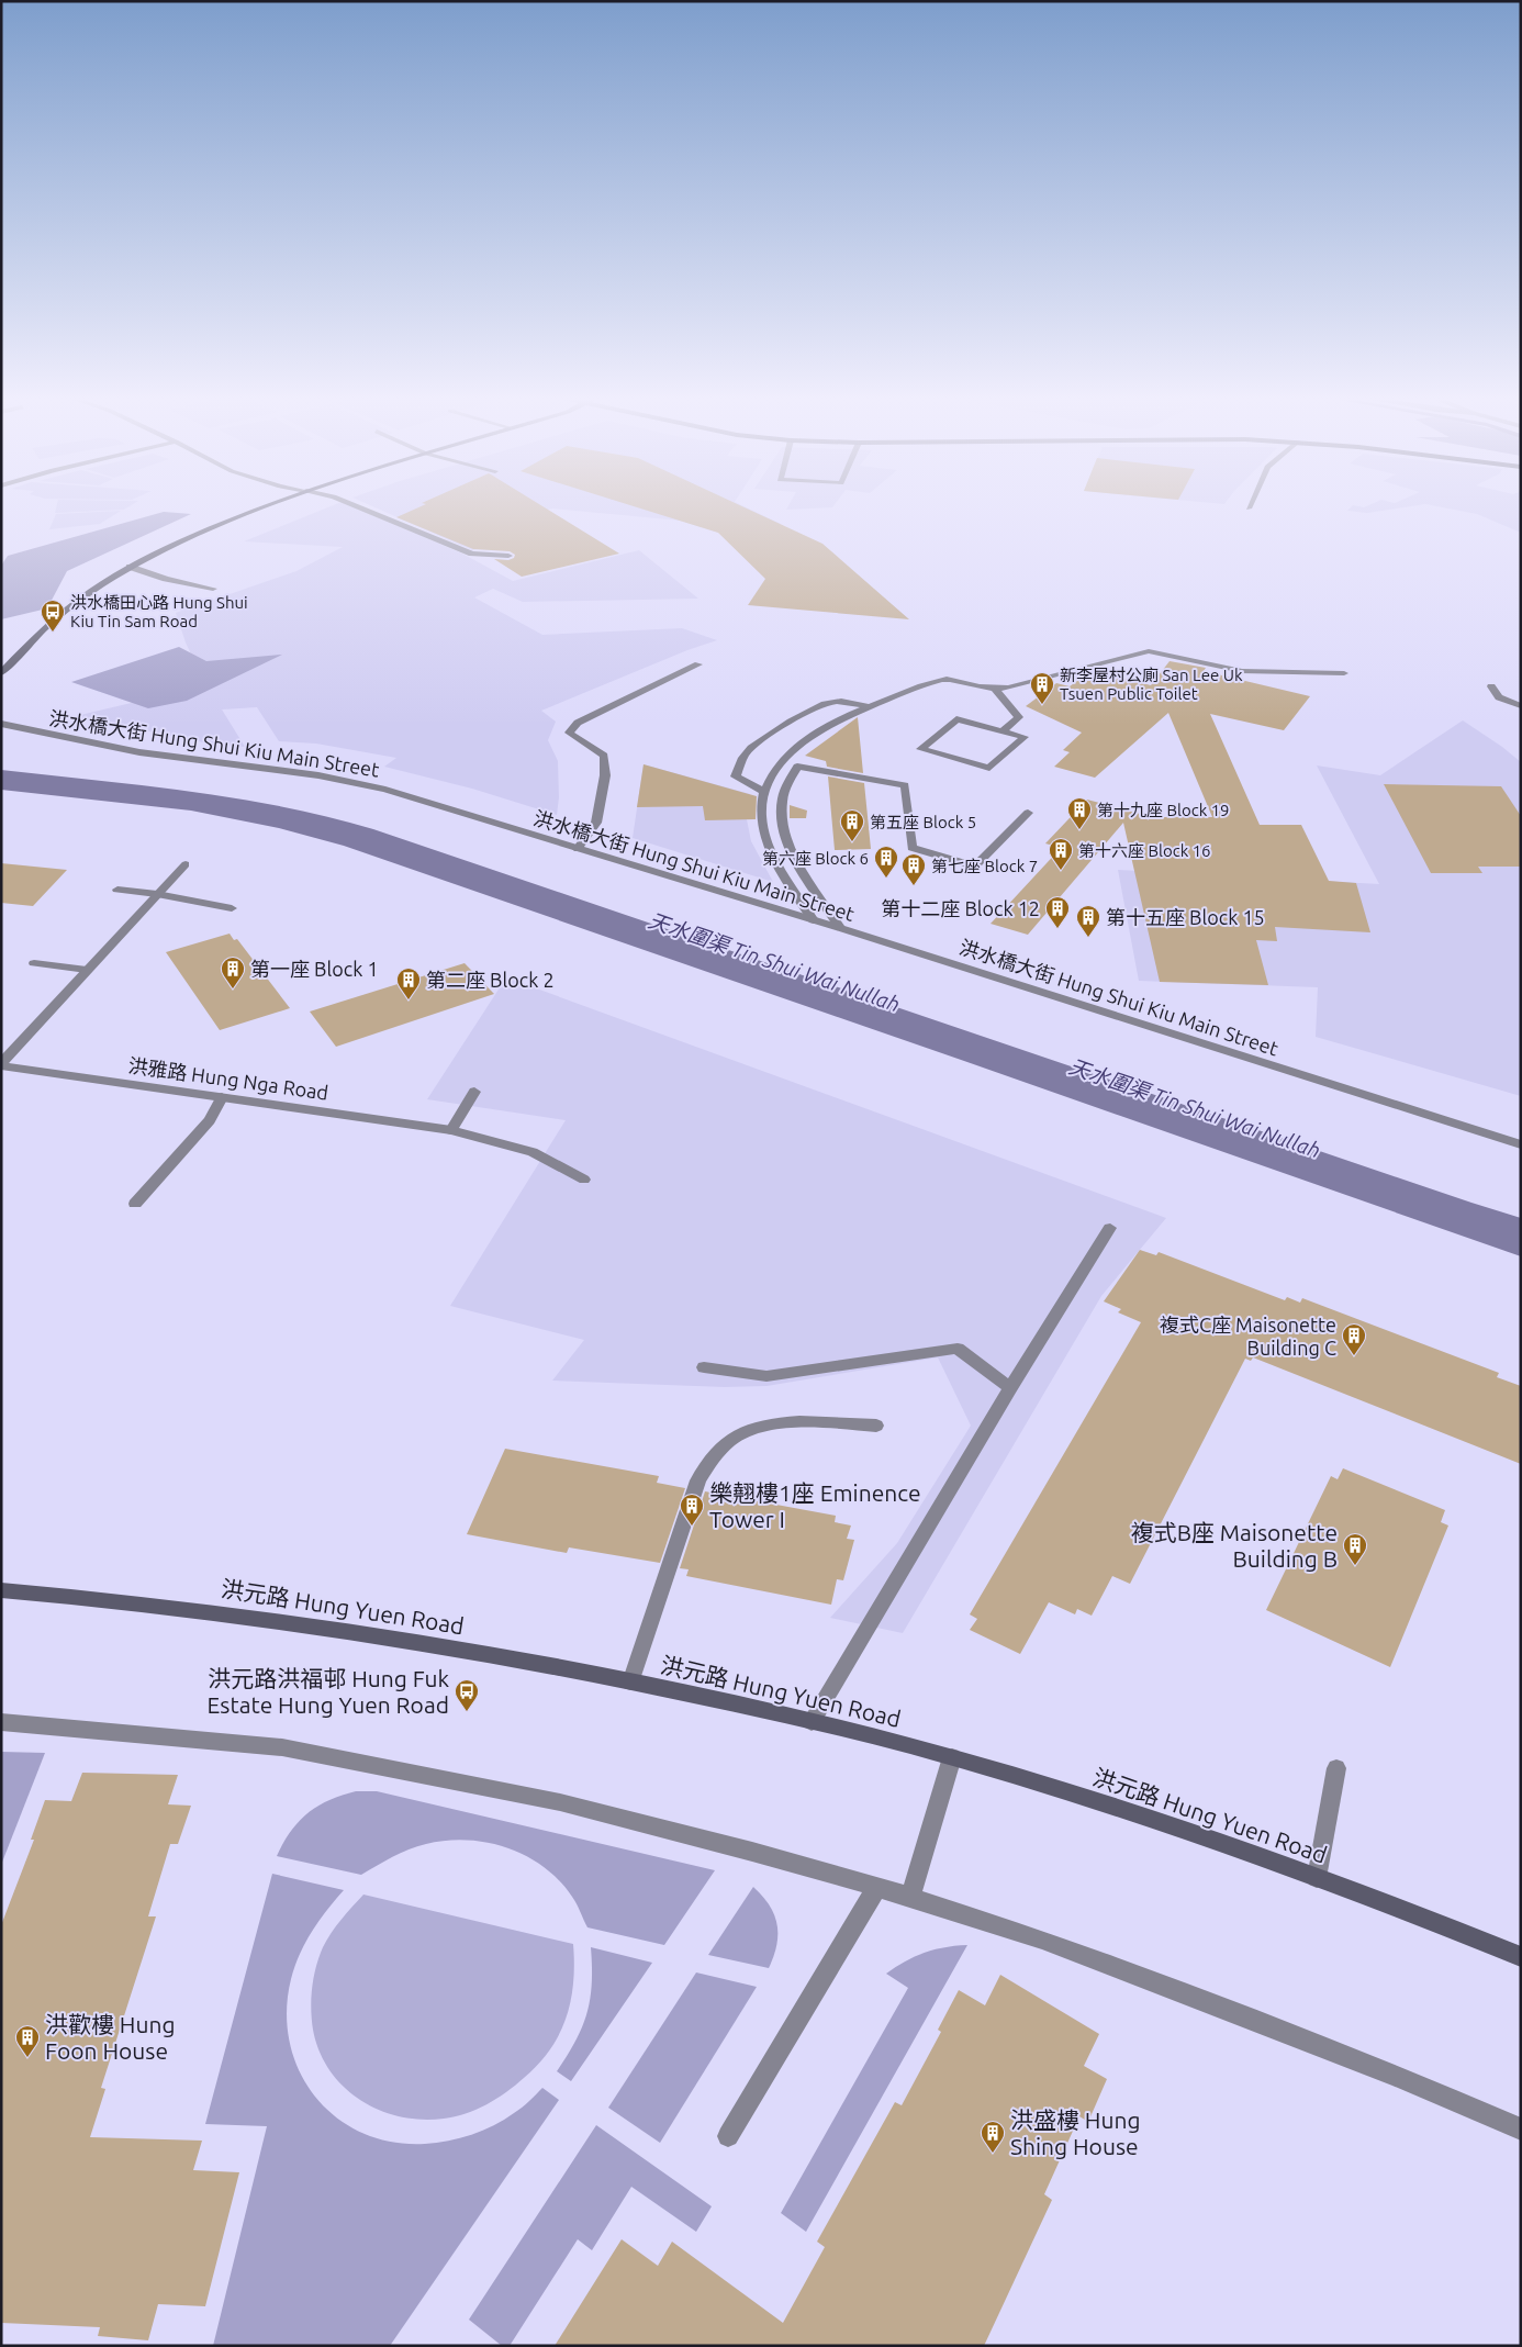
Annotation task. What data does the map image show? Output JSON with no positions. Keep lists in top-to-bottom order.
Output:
{
  "streets": {
    "street": ["洪水橋大街 Hung Shui Kiu Main Street", "洪雅路 Hung Nga Road", "洪元路 Hung Yuen Road"]
  },
  "water": ["天水圍渠 Tin Shui Wai Nullah"],
  "places": {
    "bus stop": ["洪水橋田心路 Hung Shui Kiu Tin Sam Road", "洪元路洪福邨 Hung Fuk Estate Hung Yuen Road"],
    "building": [
      "新李屋村公廁 San Lee Uk Tsuen Public Toilet",
      "第十九座 Block 19",
      "第五座 Block 5",
      "第十六座 Block 16",
      "第六座 Block 6",
      "第七座 Block 7",
      "第十二座 Block 12",
      "第十五座 Block 15",
      "第一座 Block 1",
      "第二座 Block 2",
      "複式C座 Maisonette Building C",
      "樂翹樓1座 Eminence Tower I",
      "複式B座 Maisonette Building B",
      "洪歡樓 Hung Foon House",
      "洪盛樓 Hung Shing House"
    ]
  }
}
